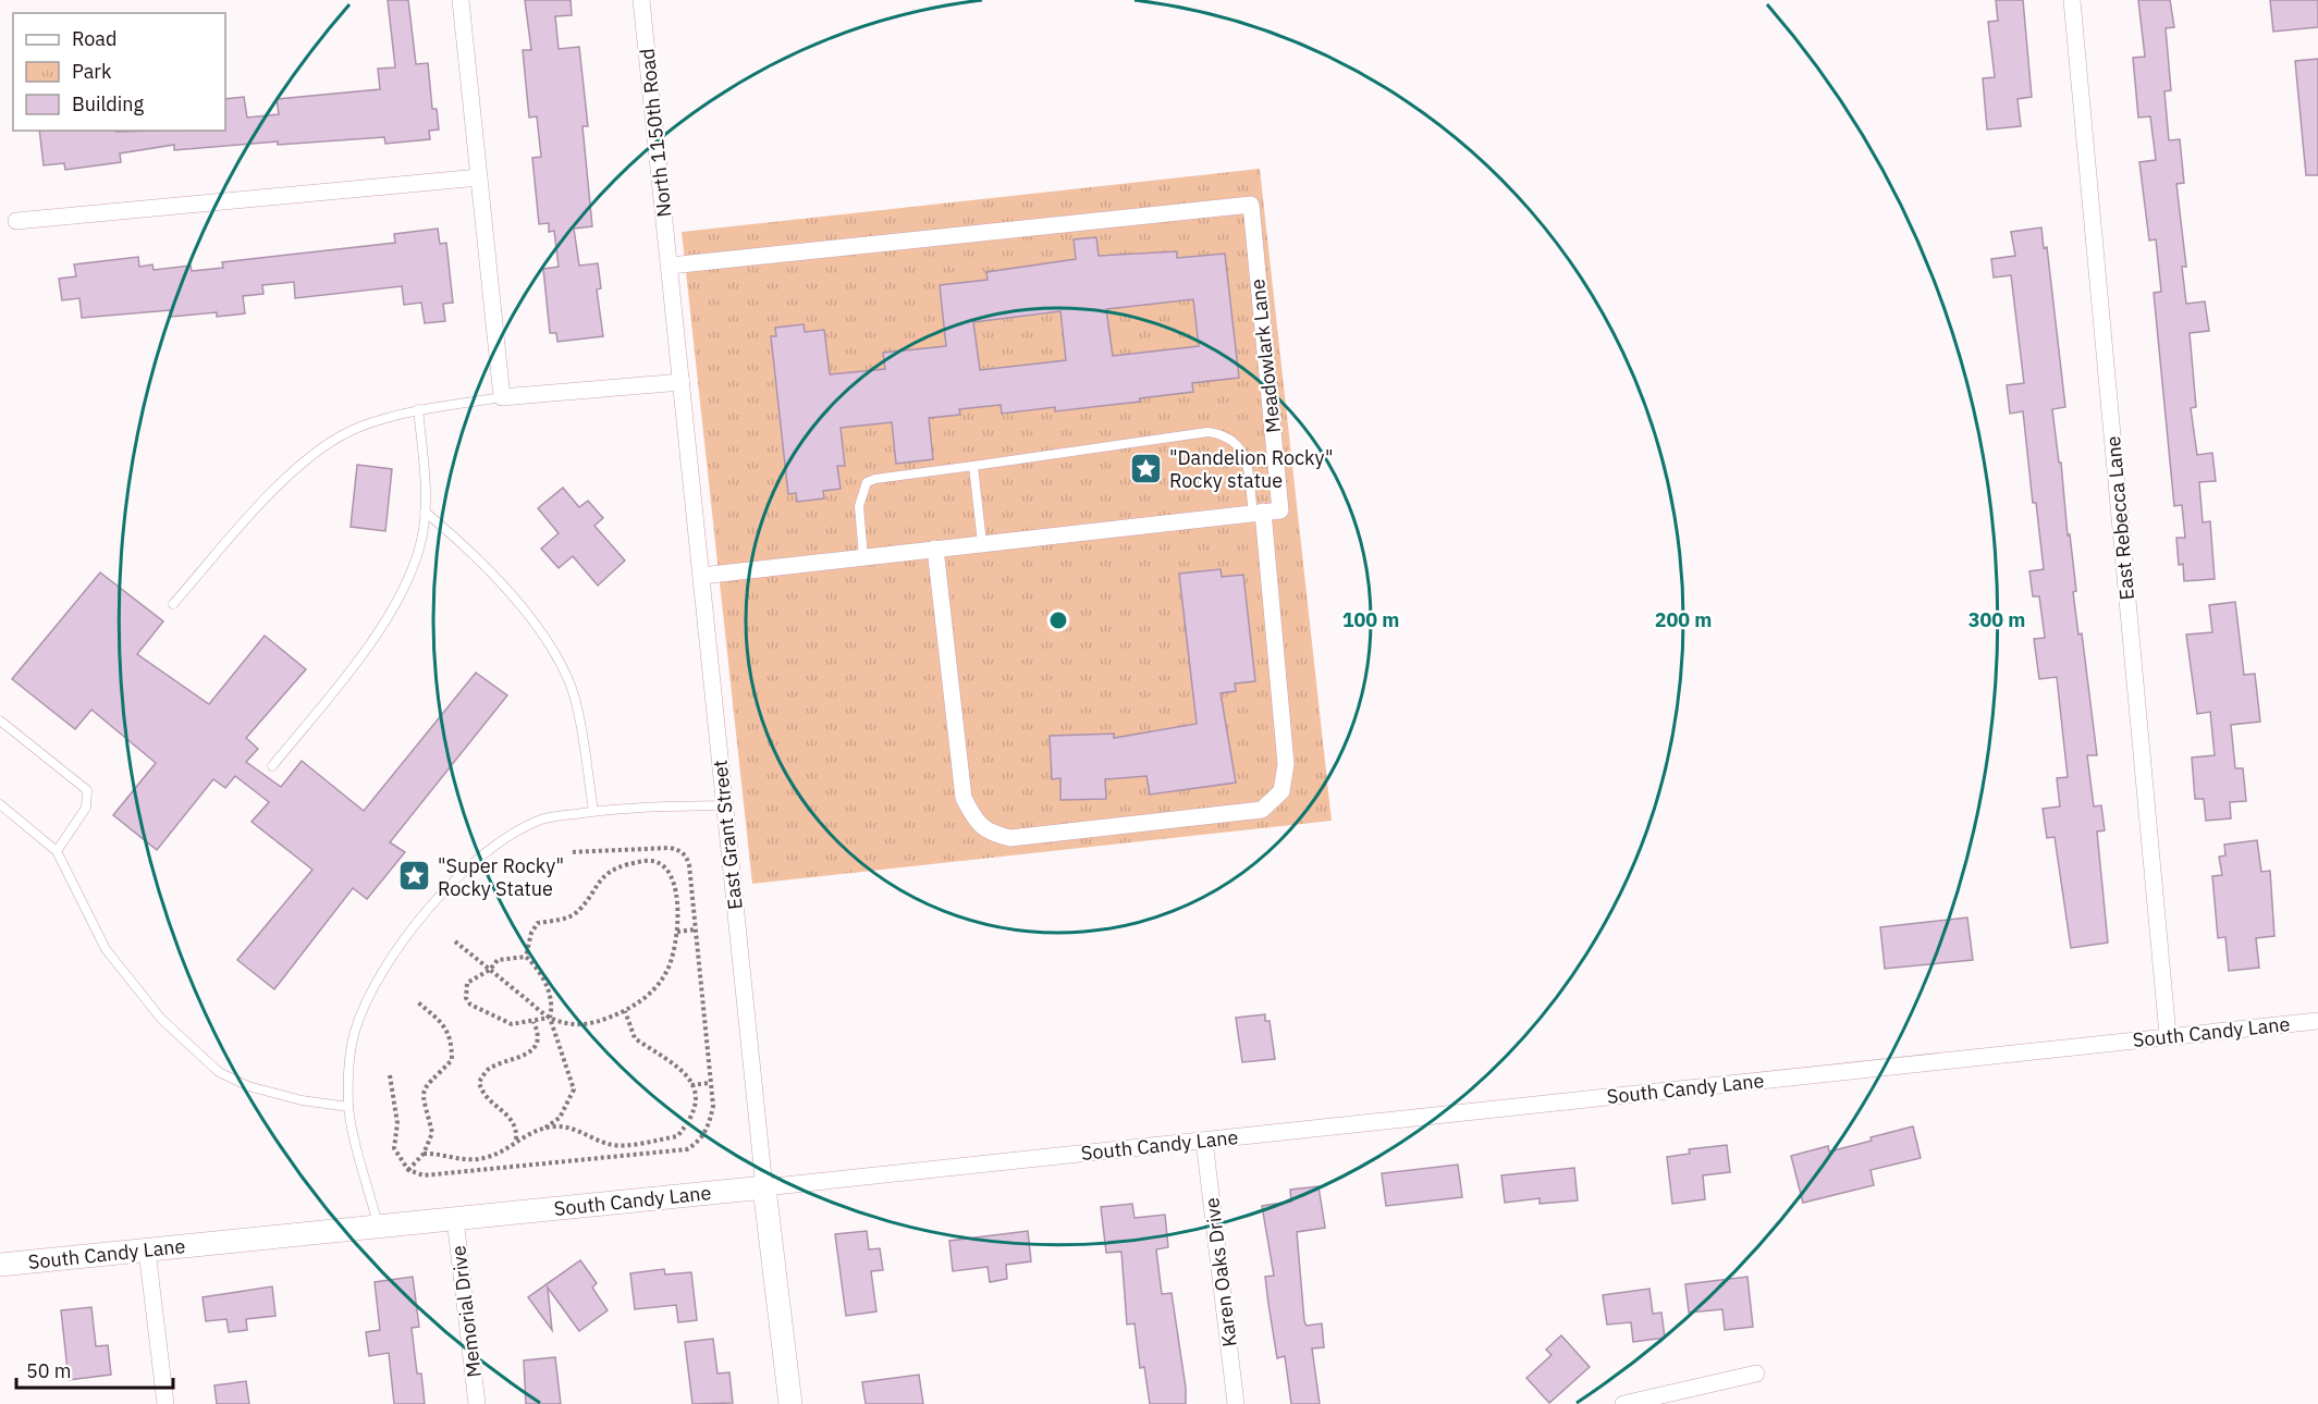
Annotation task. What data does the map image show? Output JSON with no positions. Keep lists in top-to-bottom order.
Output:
{
  "streets": {
    "main road": ["East Grant Street", "South Candy Lane"],
    "street": [
      "North 1150th Road",
      "Meadowlark Lane",
      "East Rebecca Lane",
      "Karen Oaks Drive",
      "Memorial Drive"
    ]
  },
  "crossings": [
    ["North 1150th Road", "Meadowlark Lane"],
    ["North 1150th Road", "East Grant Street"],
    ["Meadowlark Lane", "East Grant Street"],
    ["East Rebecca Lane", "South Candy Lane"],
    ["East Grant Street", "South Candy Lane"],
    ["South Candy Lane", "Karen Oaks Drive"],
    ["South Candy Lane", "Memorial Drive"]
  ],
  "places": {
    "place": ["\"Dandelion Rocky\" Rocky statue", "\"Super Rocky\" Rocky Statue"]
  },
  "legend": ["Road", "Park", "Building"],
  "scale_bar": "50 m",
  "rings": ["100 m", "200 m", "300 m"]
}
